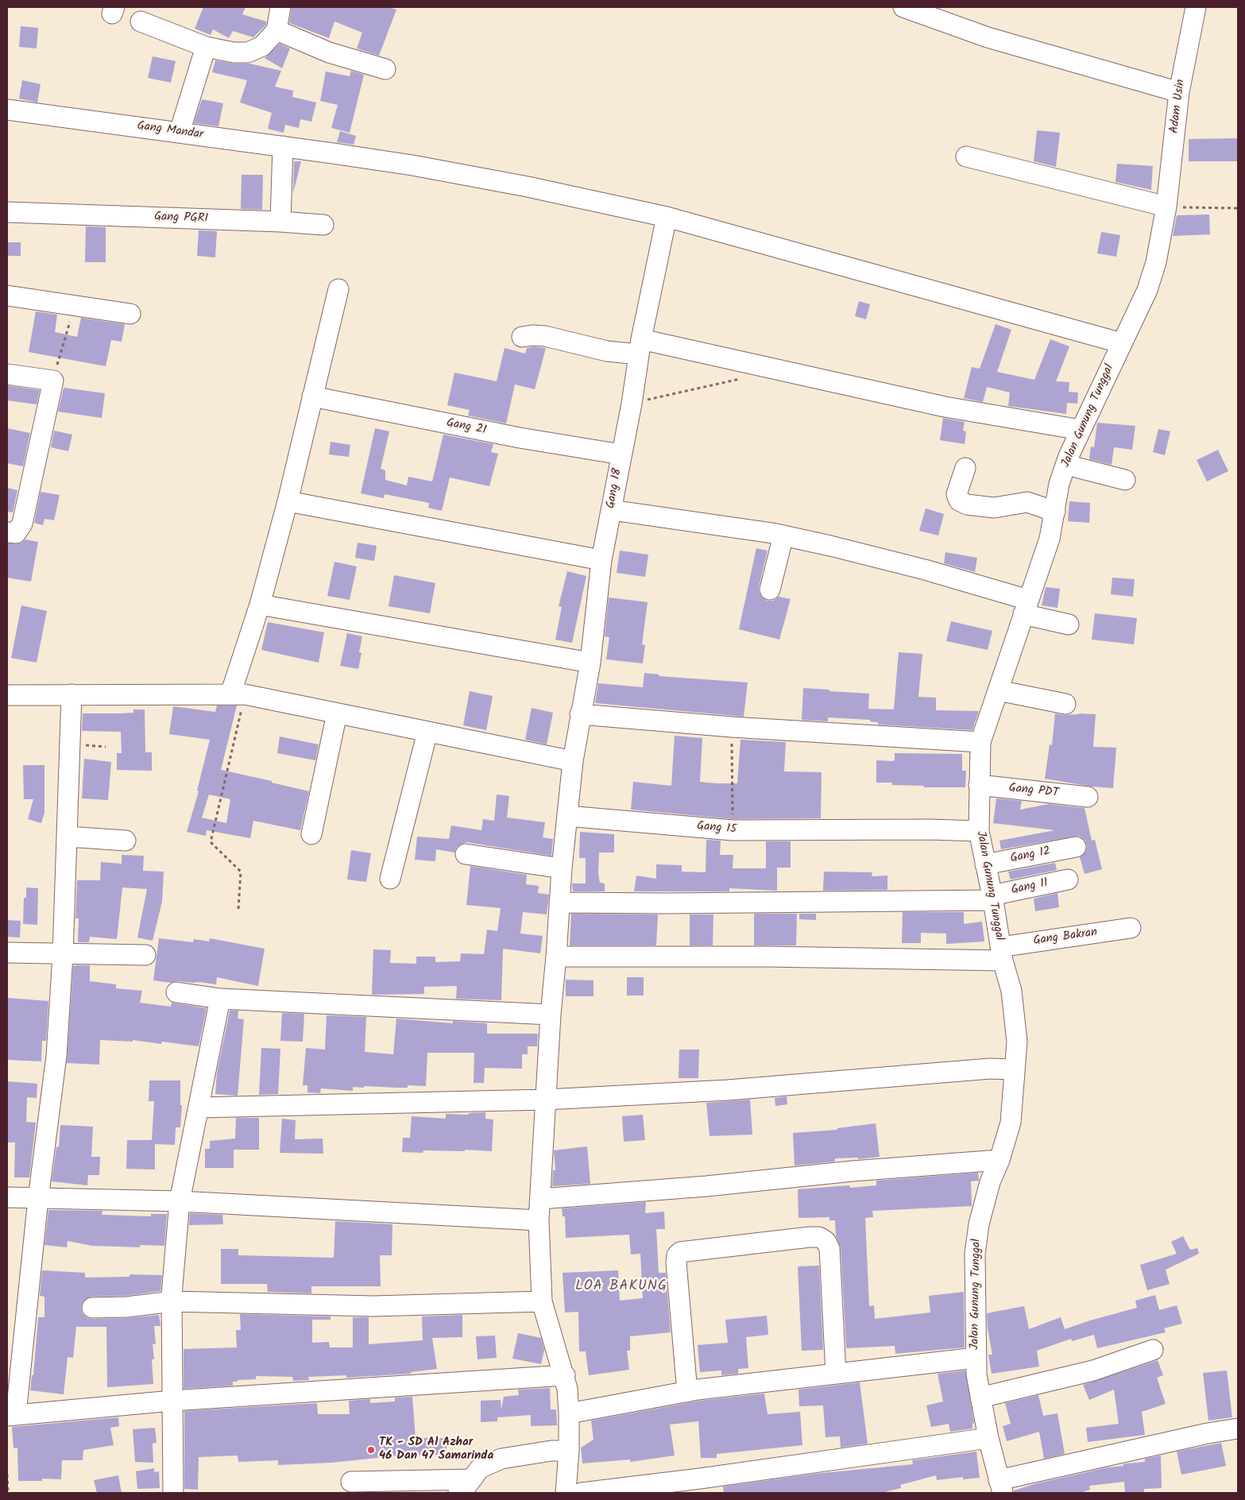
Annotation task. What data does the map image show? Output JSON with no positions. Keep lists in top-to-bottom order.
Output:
{
  "streets": {
    "street": [
      "Adam Usin",
      "Gang Mandar",
      "Gang PGRI",
      "Jalan Gunung Tunggal",
      "Gang 21",
      "Gang 18",
      "Gang PDT",
      "Gang 15",
      "Gang 12",
      "Gang 11",
      "Gang Bakran"
    ]
  },
  "crossings": [
    ["Adam Usin", "Jalan Gunung Tunggal"],
    ["Gang Mandar", "Jalan Gunung Tunggal"],
    ["Gang Mandar", "Gang 18"],
    ["Jalan Gunung Tunggal", "Gang PDT"],
    ["Jalan Gunung Tunggal", "Gang 15"],
    ["Jalan Gunung Tunggal", "Gang 12"],
    ["Jalan Gunung Tunggal", "Gang 11"],
    ["Jalan Gunung Tunggal", "Gang Bakran"],
    ["Gang 21", "Gang 18"],
    ["Gang 18", "Gang 15"],
    ["Gang 18", "Gang 11"],
    ["Gang 18", "Gang Bakran"]
  ],
  "districts": ["LOA BAKUNG"],
  "places": ["TK - SD Al Azhar 46 Dan 47 Samarinda"]
}
